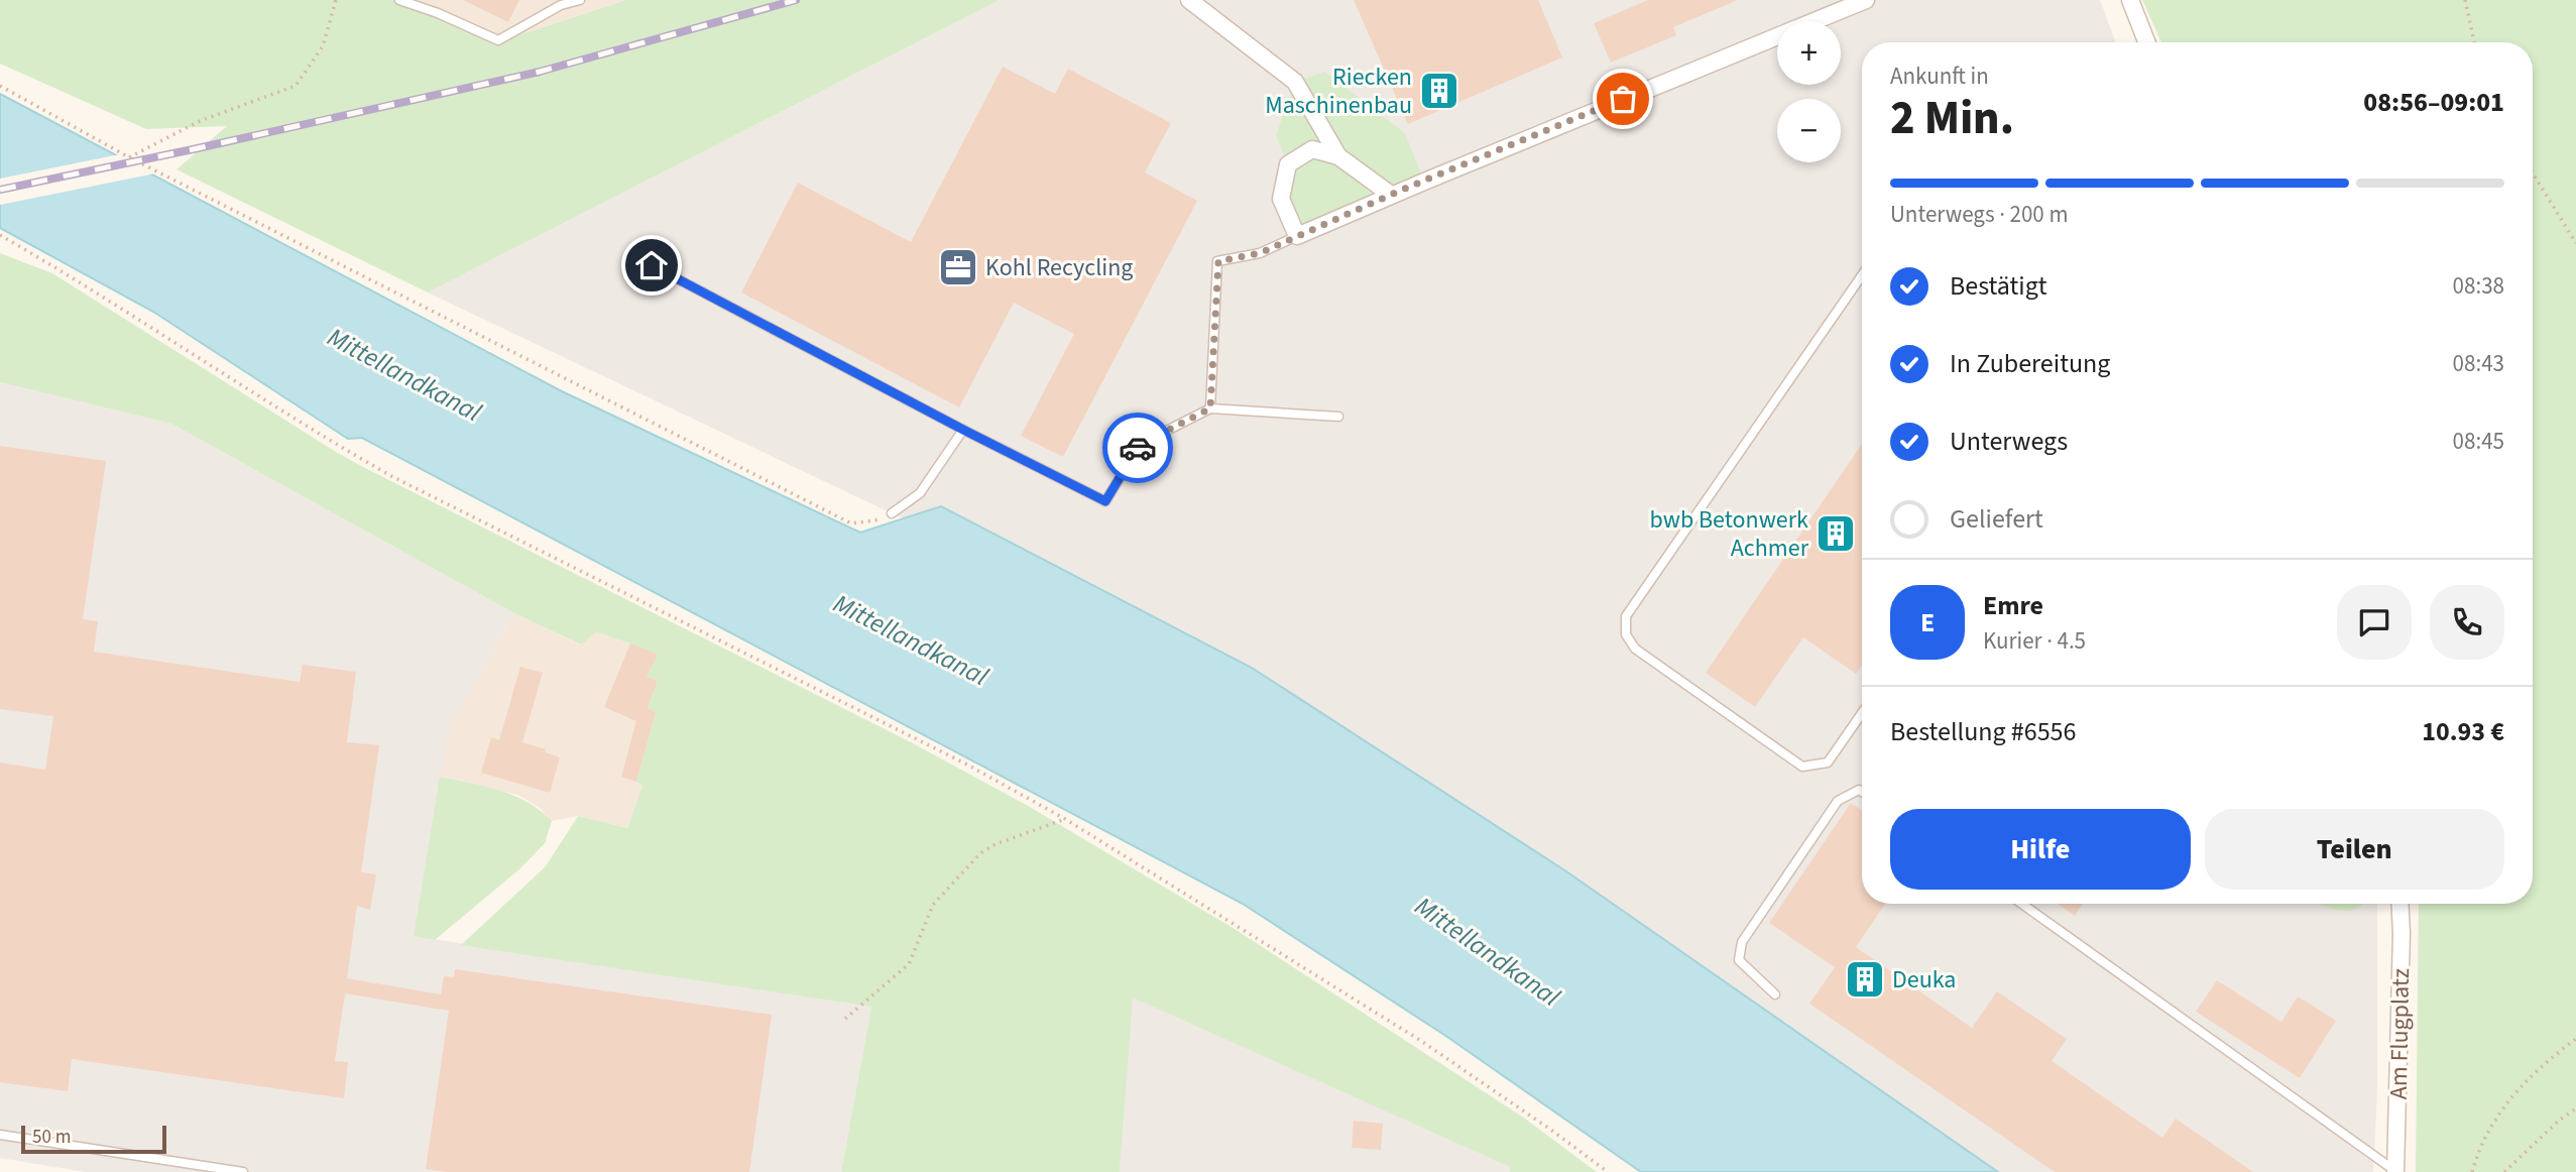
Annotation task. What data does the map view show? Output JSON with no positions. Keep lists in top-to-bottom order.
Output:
{
  "streets": {
    "street": ["Am Flugplatz"]
  },
  "water": ["Mittellandkanal"],
  "places": {
    "building": ["Riecken Maschinenbau", "bwb Betonwerk Achmer", "Deuka"],
    "office": ["Kohl Recycling"]
  },
  "scale_bar": "50 m",
  "page": {
    "map_buttons": ["+", "−"],
    "heading": ["2 Min.", "Ankunft in", "08:56–09:01"],
    "panel": [
      "Emre",
      "Kurier · 4.5",
      "Bestellung #6556",
      "10.93 €"
    ],
    "bar": "Unterwegs · 200 m",
    "list": [
      ["Bestätigt", "08:38"],
      ["In Zubereitung", "08:43"],
      ["Unterwegs", "08:45"],
      "Geliefert"
    ],
    "round": "E",
    "buttons": ["Hilfe", "Teilen"],
    "scale": "50 m"
  }
}
